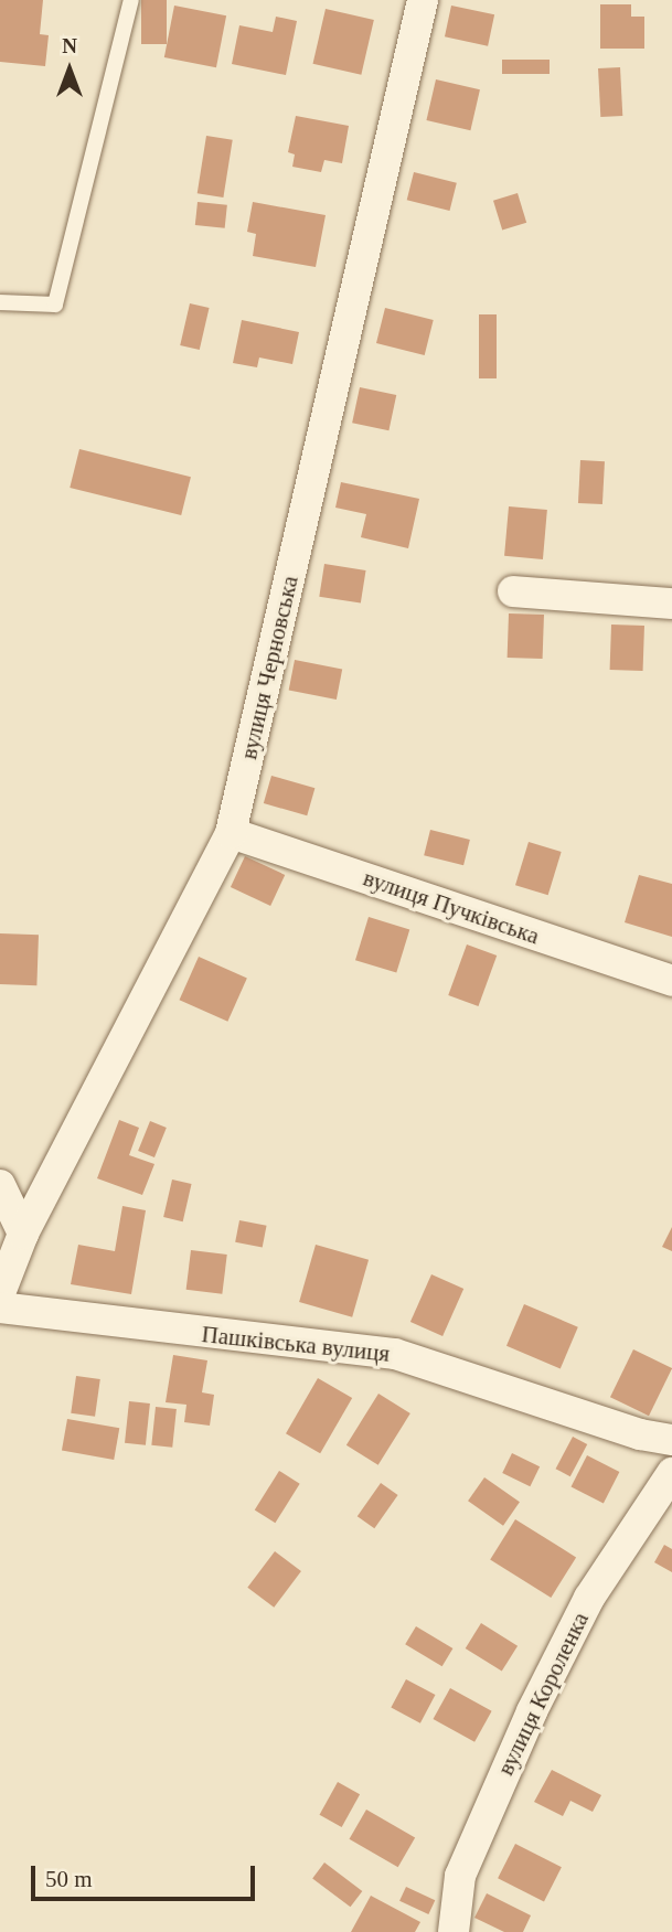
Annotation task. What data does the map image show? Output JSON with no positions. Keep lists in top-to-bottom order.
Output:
{
  "streets": {
    "street": [
      "вулиця Черновська",
      "вулиця Пучківська",
      "Пашківська вулиця",
      "вулиця Короленка"
    ]
  },
  "crossings": [
    ["вулиця Черновська", "вулиця Пучківська"]
  ],
  "scale_bar": "50 m",
  "north": "top"
}
